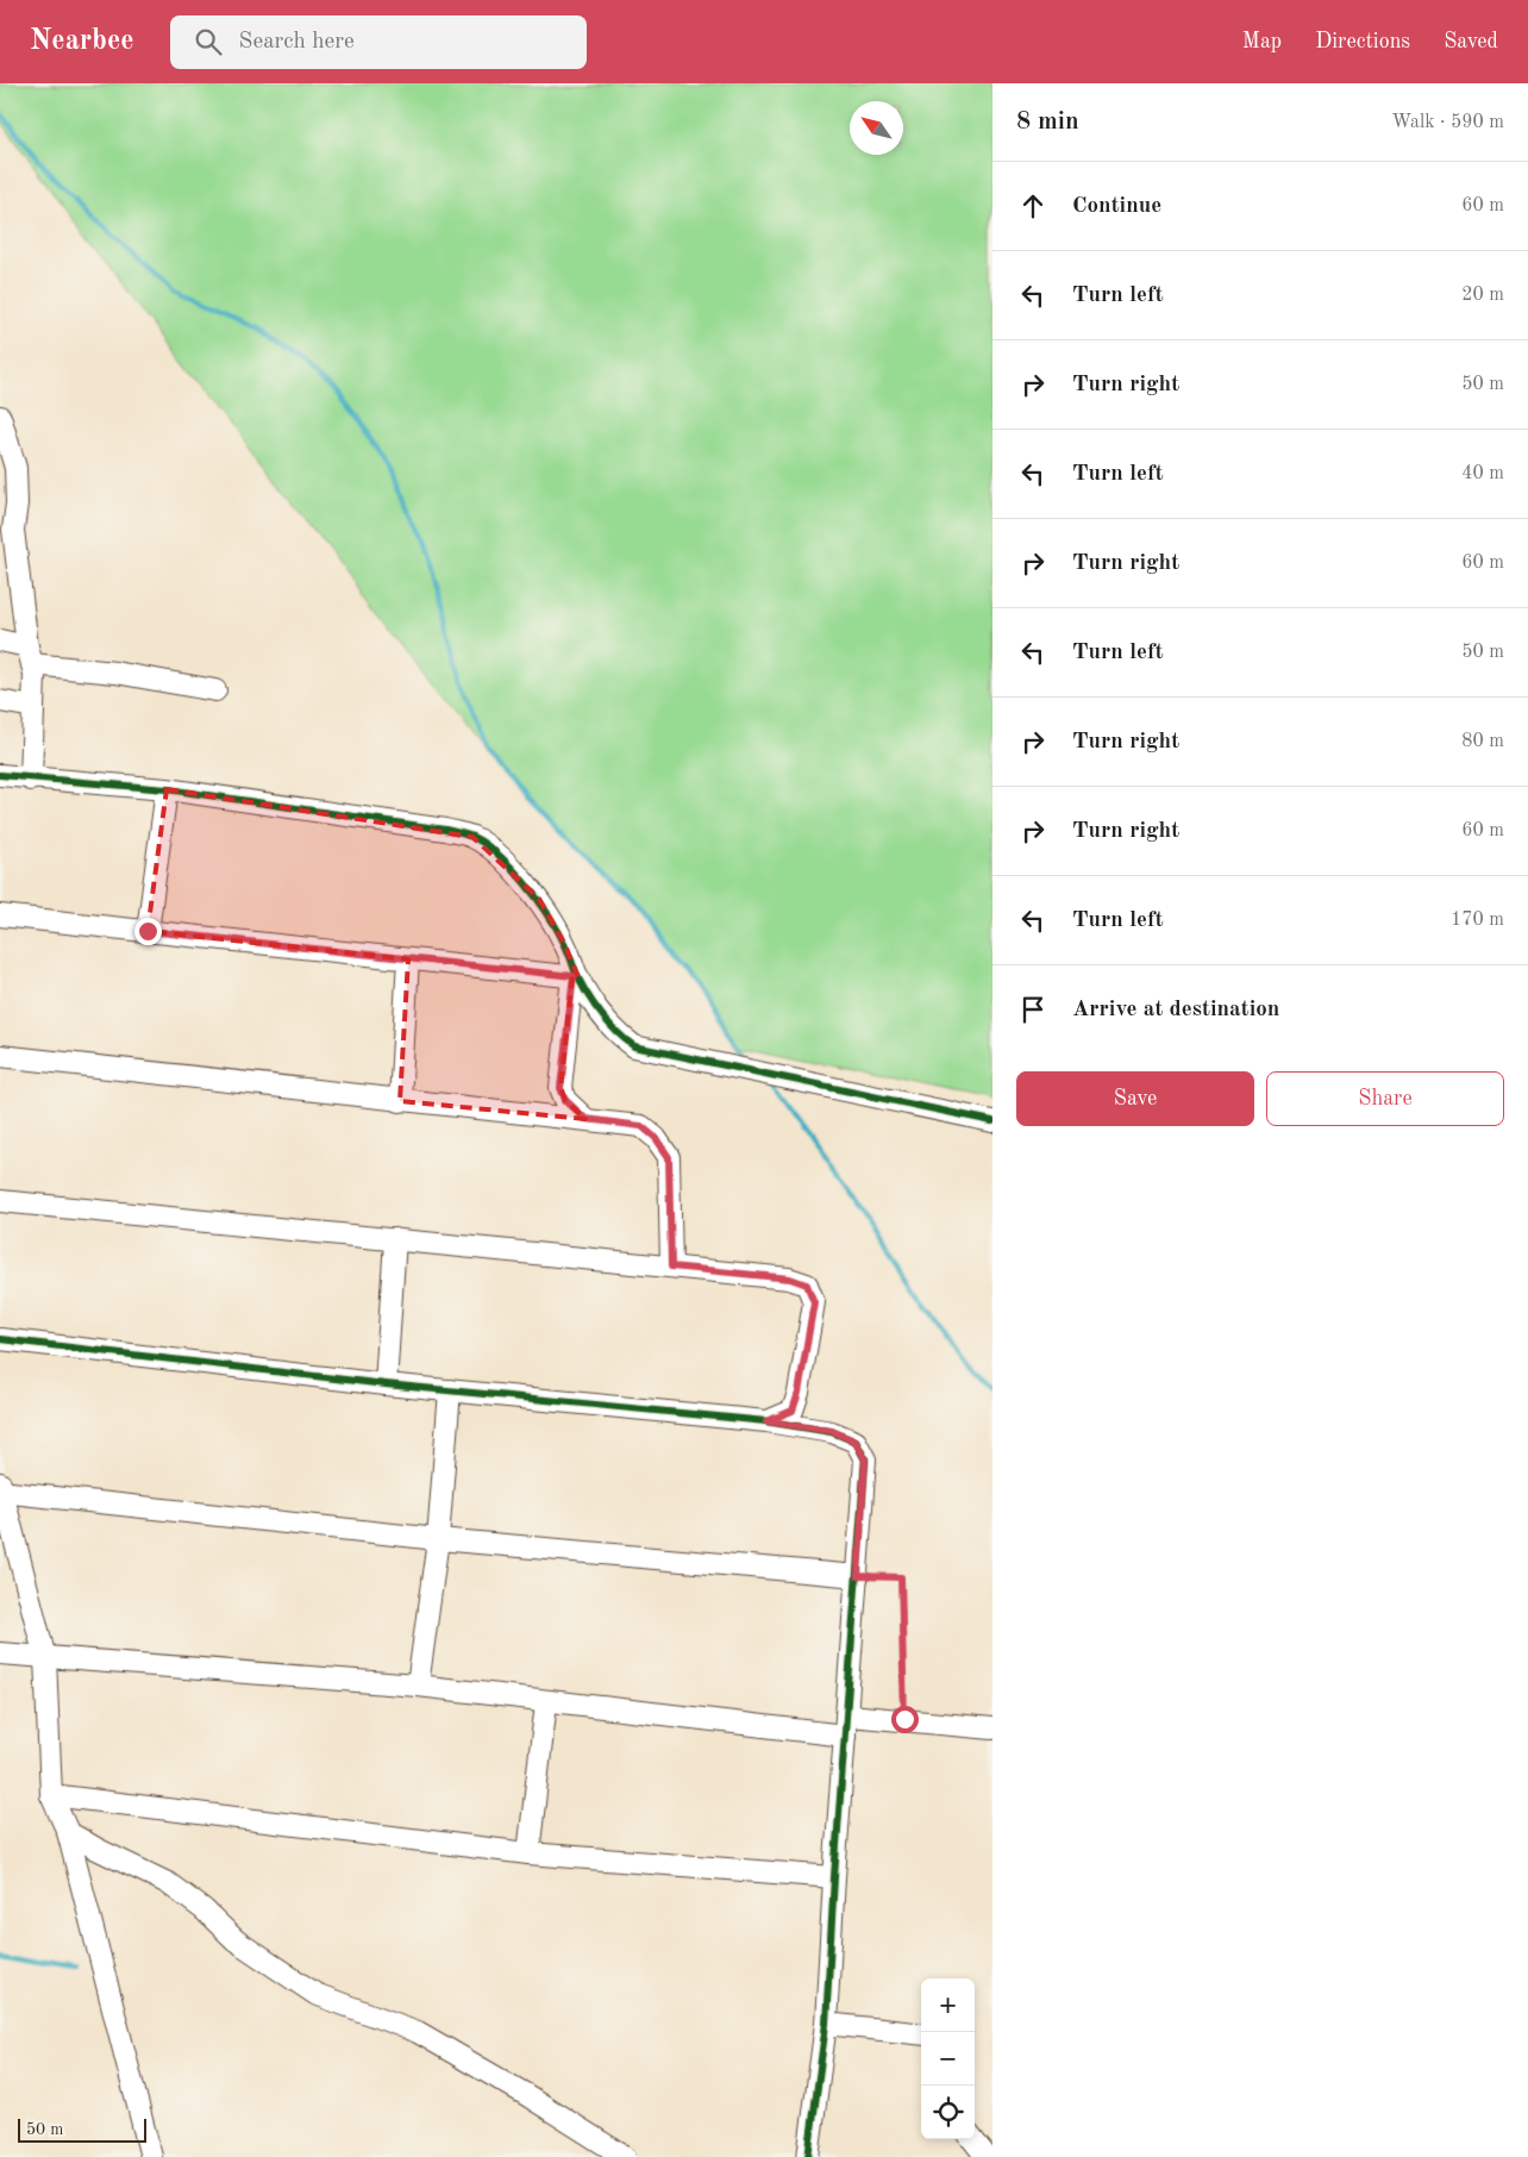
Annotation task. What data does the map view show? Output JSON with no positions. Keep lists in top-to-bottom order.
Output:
{
  "scale_bar": "50 m",
  "north": "top left",
  "page": {
    "header": "Nearbee",
    "search": "Search here",
    "nav": ["Map", "Directions", "Saved"],
    "heading": ["8 min", "Walk · 590 m"],
    "list": [
      ["Continue", "60 m"],
      ["Turn left", "20 m"],
      ["Turn right", "50 m"],
      ["Turn left", "40 m"],
      ["Turn right", "60 m"],
      ["Turn left", "50 m"],
      ["Turn right", "80 m"],
      ["Turn right", "60 m"],
      ["Turn left", "170 m"],
      "Arrive at destination"
    ],
    "buttons": ["Save", "Share"],
    "map_buttons": ["+", "−"],
    "scale": "50 m"
  }
}
